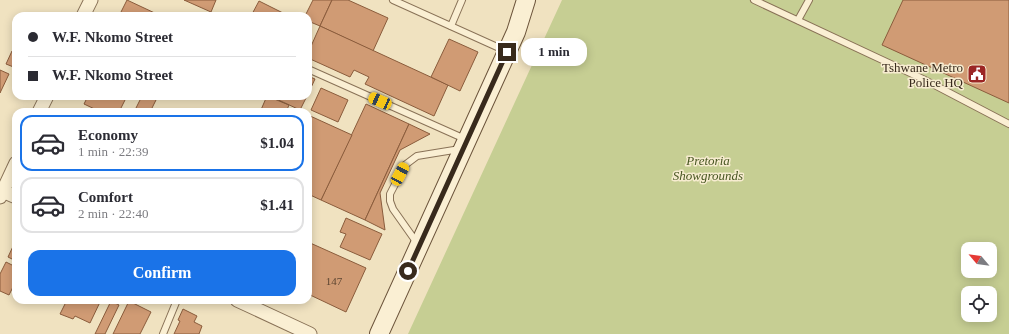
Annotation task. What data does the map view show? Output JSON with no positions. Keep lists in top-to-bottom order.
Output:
{
  "parks": ["Pretoria Showgrounds"],
  "places": {
    "public building": ["Tshwane Metro Police HQ"]
  },
  "house_numbers": ["147"],
  "north": "top left",
  "page": {
    "banner": ["W.F. Nkomo Street", "W.F. Nkomo Street"],
    "bubble": "1 min",
    "list": [
      {
        "name": "Economy",
        "note": "1 min · 22:39",
        "value": "$1.04"
      },
      {
        "name": "Comfort",
        "note": "2 min · 22:40",
        "value": "$1.41"
      }
    ],
    "buttons": "Confirm"
  }
}
